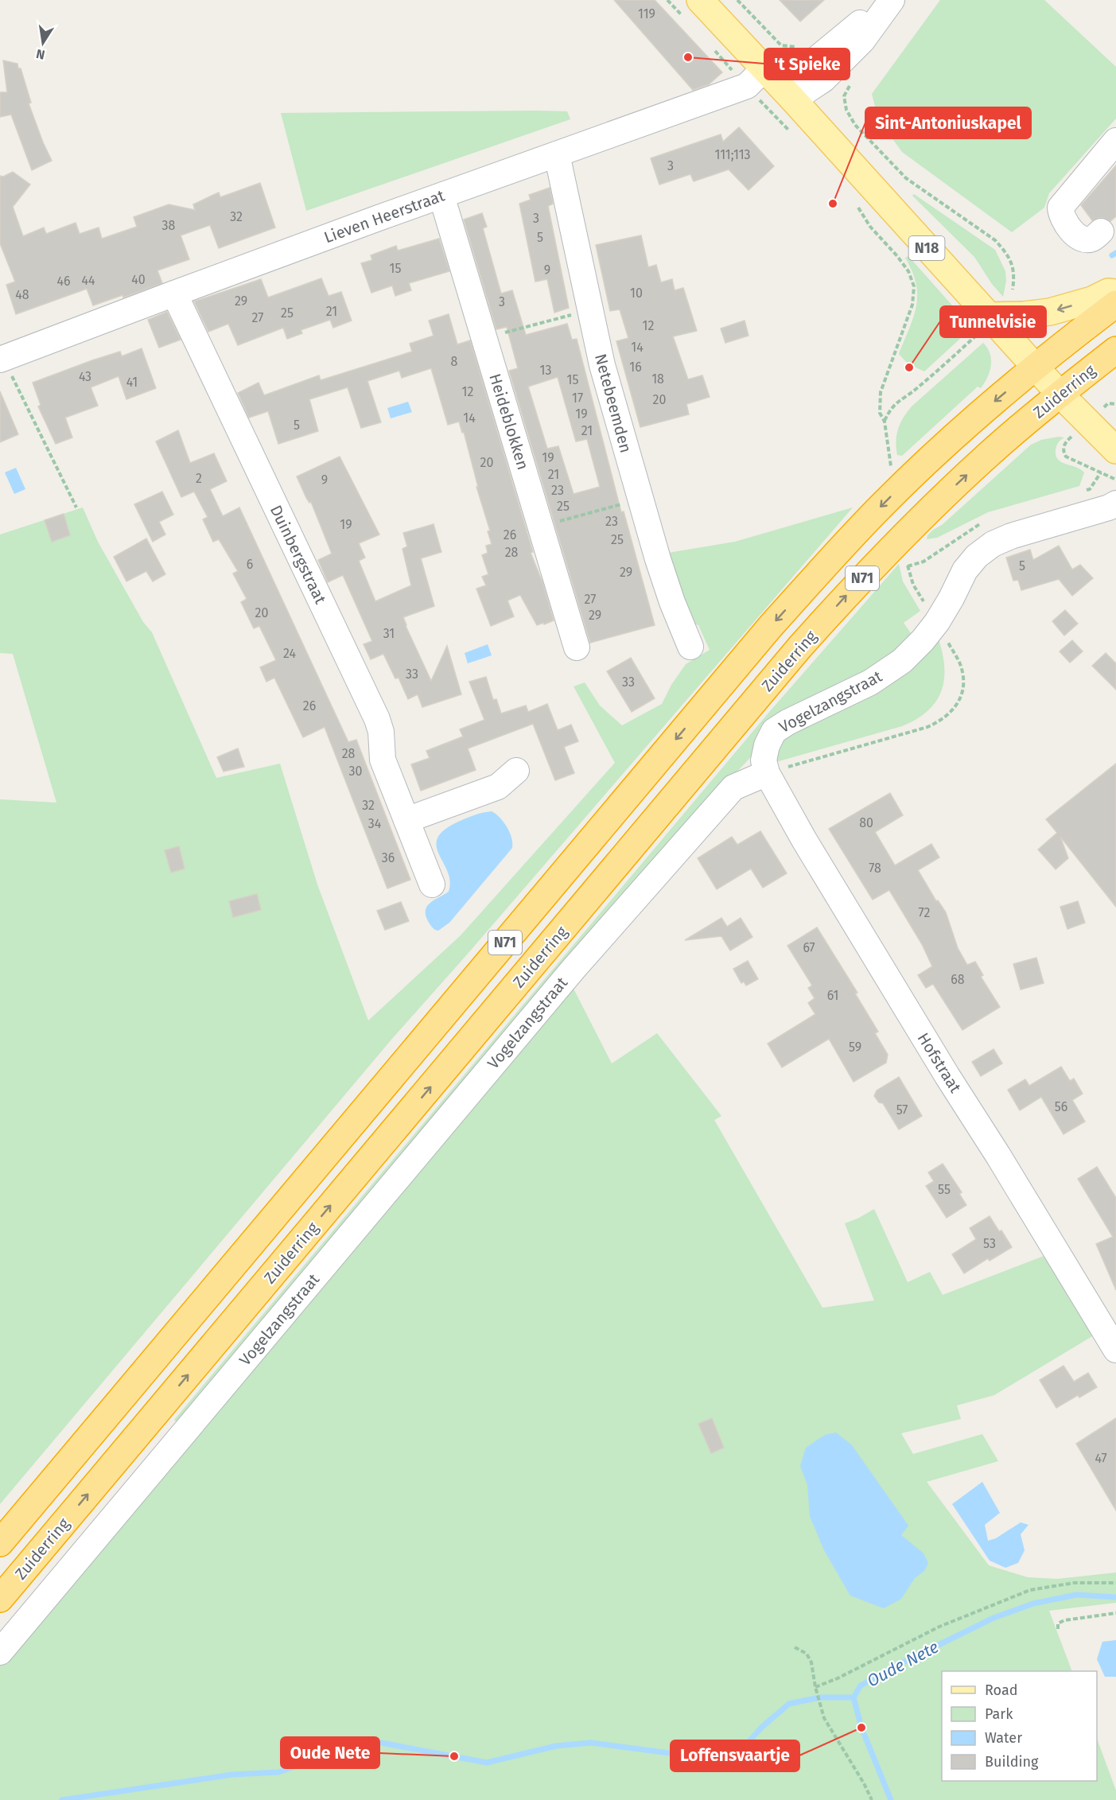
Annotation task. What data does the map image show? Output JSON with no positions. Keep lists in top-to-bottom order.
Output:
{
  "streets": {
    "highway": ["Zuiderring", "N71"],
    "main road": ["N18"],
    "street": [
      "Lieven Heerstraat",
      "Netebeemden",
      "Heideblokken",
      "Duinbergstraat",
      "Vogelzangstraat",
      "Hofstraat"
    ]
  },
  "crossings": [
    ["Lieven Heerstraat", "N18"],
    ["Lieven Heerstraat", "Netebeemden"],
    ["Lieven Heerstraat", "Heideblokken"],
    ["Lieven Heerstraat", "Duinbergstraat"],
    ["N18", "Zuiderring"],
    ["N18", "N71"],
    ["Vogelzangstraat", "Hofstraat"]
  ],
  "water": ["Oude Nete"],
  "places": [
    "'t Spieke",
    "Sint-Antoniuskapel",
    "Tunnelvisie",
    "Loffensvaartje",
    "Oude Nete"
  ],
  "house_numbers": [
    "119",
    "111;113",
    "3",
    "32",
    "3",
    "38",
    "5",
    "15",
    "9",
    "40",
    "44",
    "46",
    "10",
    "48",
    "29",
    "3",
    "21",
    "25",
    "27",
    "12",
    "14",
    "8",
    "16",
    "13",
    "43",
    "18",
    "15",
    "41",
    "12",
    "17",
    "20",
    "19",
    "14",
    "5",
    "21",
    "19",
    "20",
    "21",
    "2",
    "9",
    "23",
    "25",
    "23",
    "19",
    "26",
    "25",
    "28",
    "6",
    "5",
    "29",
    "27",
    "20",
    "29",
    "31",
    "24",
    "33",
    "33",
    "26",
    "28",
    "30",
    "32",
    "80",
    "34",
    "36",
    "78",
    "72",
    "67",
    "68",
    "61",
    "59",
    "56",
    "57",
    "55",
    "53",
    "47"
  ],
  "legend": [
    "Road",
    "Park",
    "Water",
    "Building"
  ],
  "north": "bottom"
}
